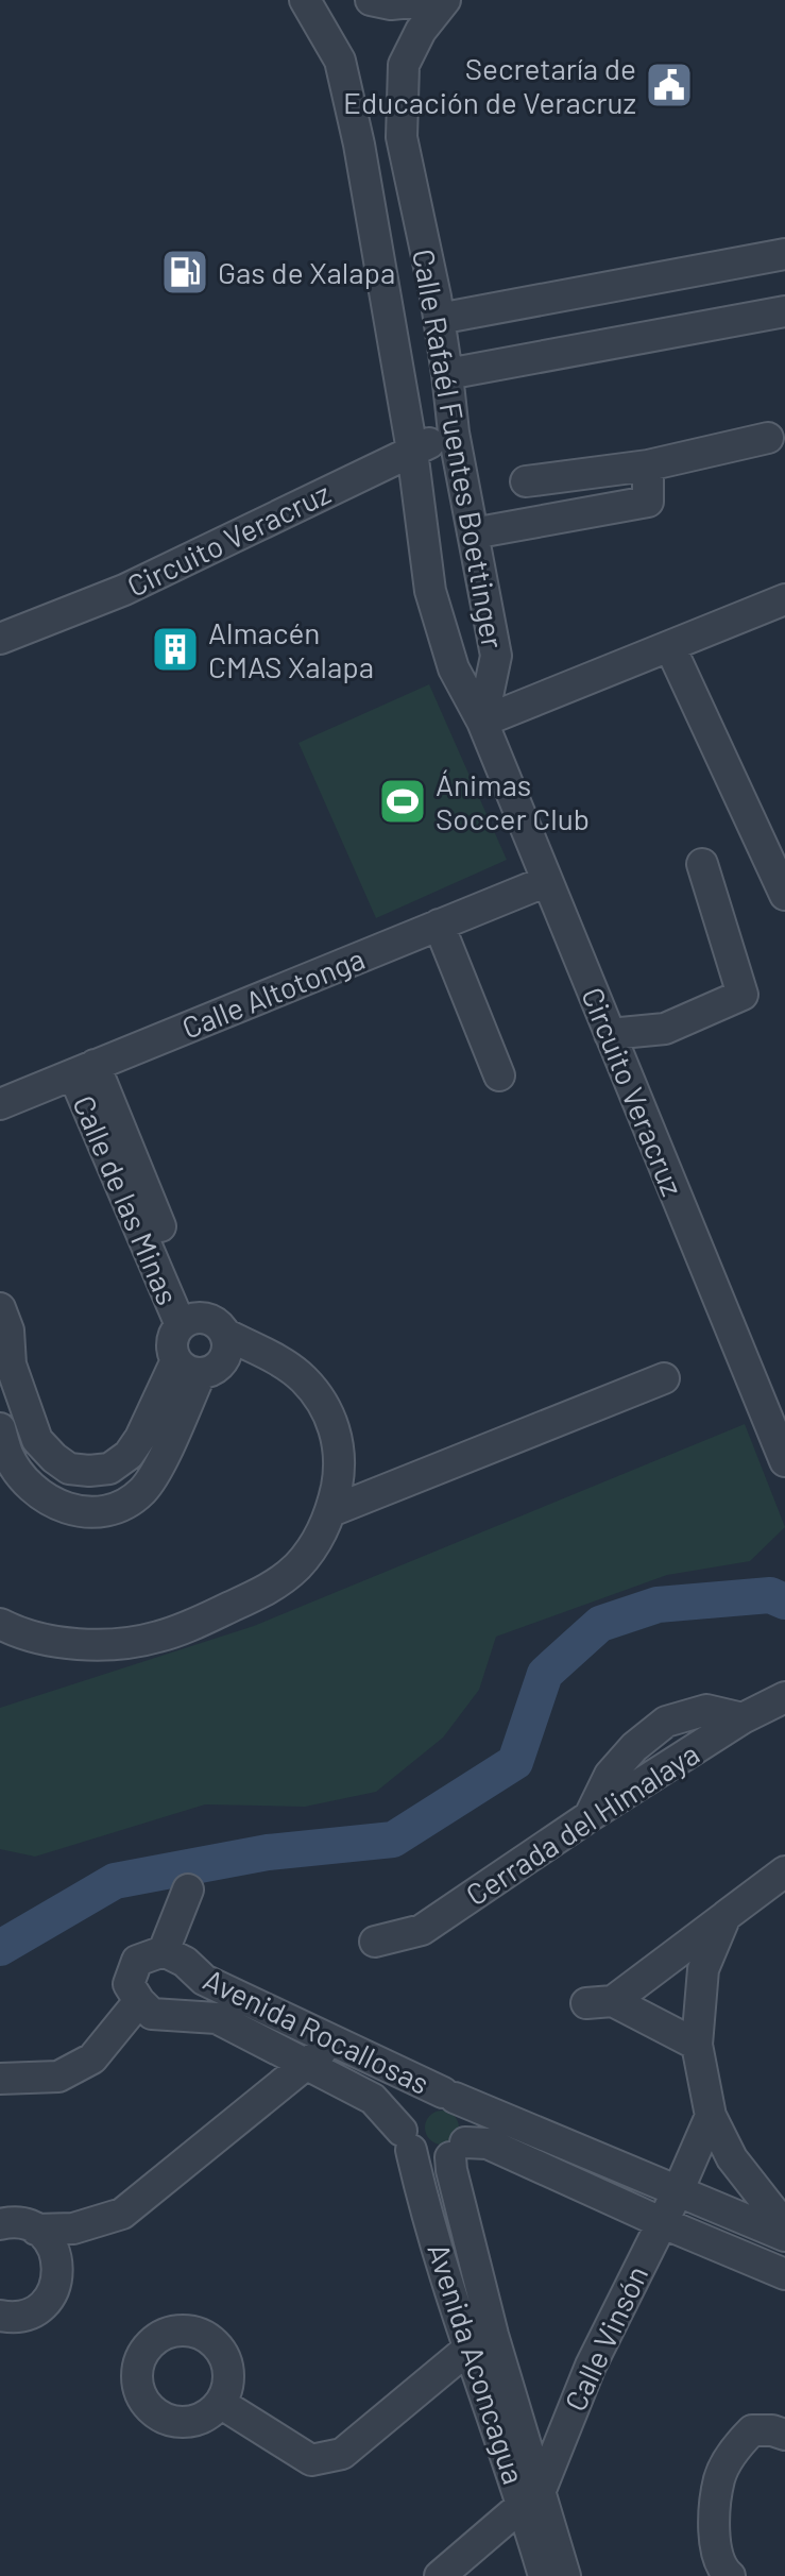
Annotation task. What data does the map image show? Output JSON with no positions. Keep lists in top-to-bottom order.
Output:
{
  "streets": {
    "street": [
      "Calle Rafaél Fuentes Boettinger",
      "Circuito Veracruz",
      "Calle Altotonga",
      "Calle de las Minas",
      "Cerrada del Himalaya",
      "Avenida Rocallosas",
      "Calle Vinsón",
      "Avenida Aconcagua"
    ]
  },
  "crossings": [
    ["Calle Rafaél Fuentes Boettinger", "Circuito Veracruz"],
    ["Circuito Veracruz", "Calle Altotonga"],
    ["Calle Altotonga", "Calle de las Minas"],
    ["Avenida Rocallosas", "Calle Vinsón"],
    ["Avenida Rocallosas", "Avenida Aconcagua"],
    ["Calle Vinsón", "Avenida Aconcagua"]
  ],
  "places": {
    "public building": ["Secretaría de Educación de Veracruz"],
    "fuel station": ["Gas de Xalapa"],
    "building": ["Almacén CMAS Xalapa"],
    "sports": ["Ánimas Soccer Club"]
  }
}
